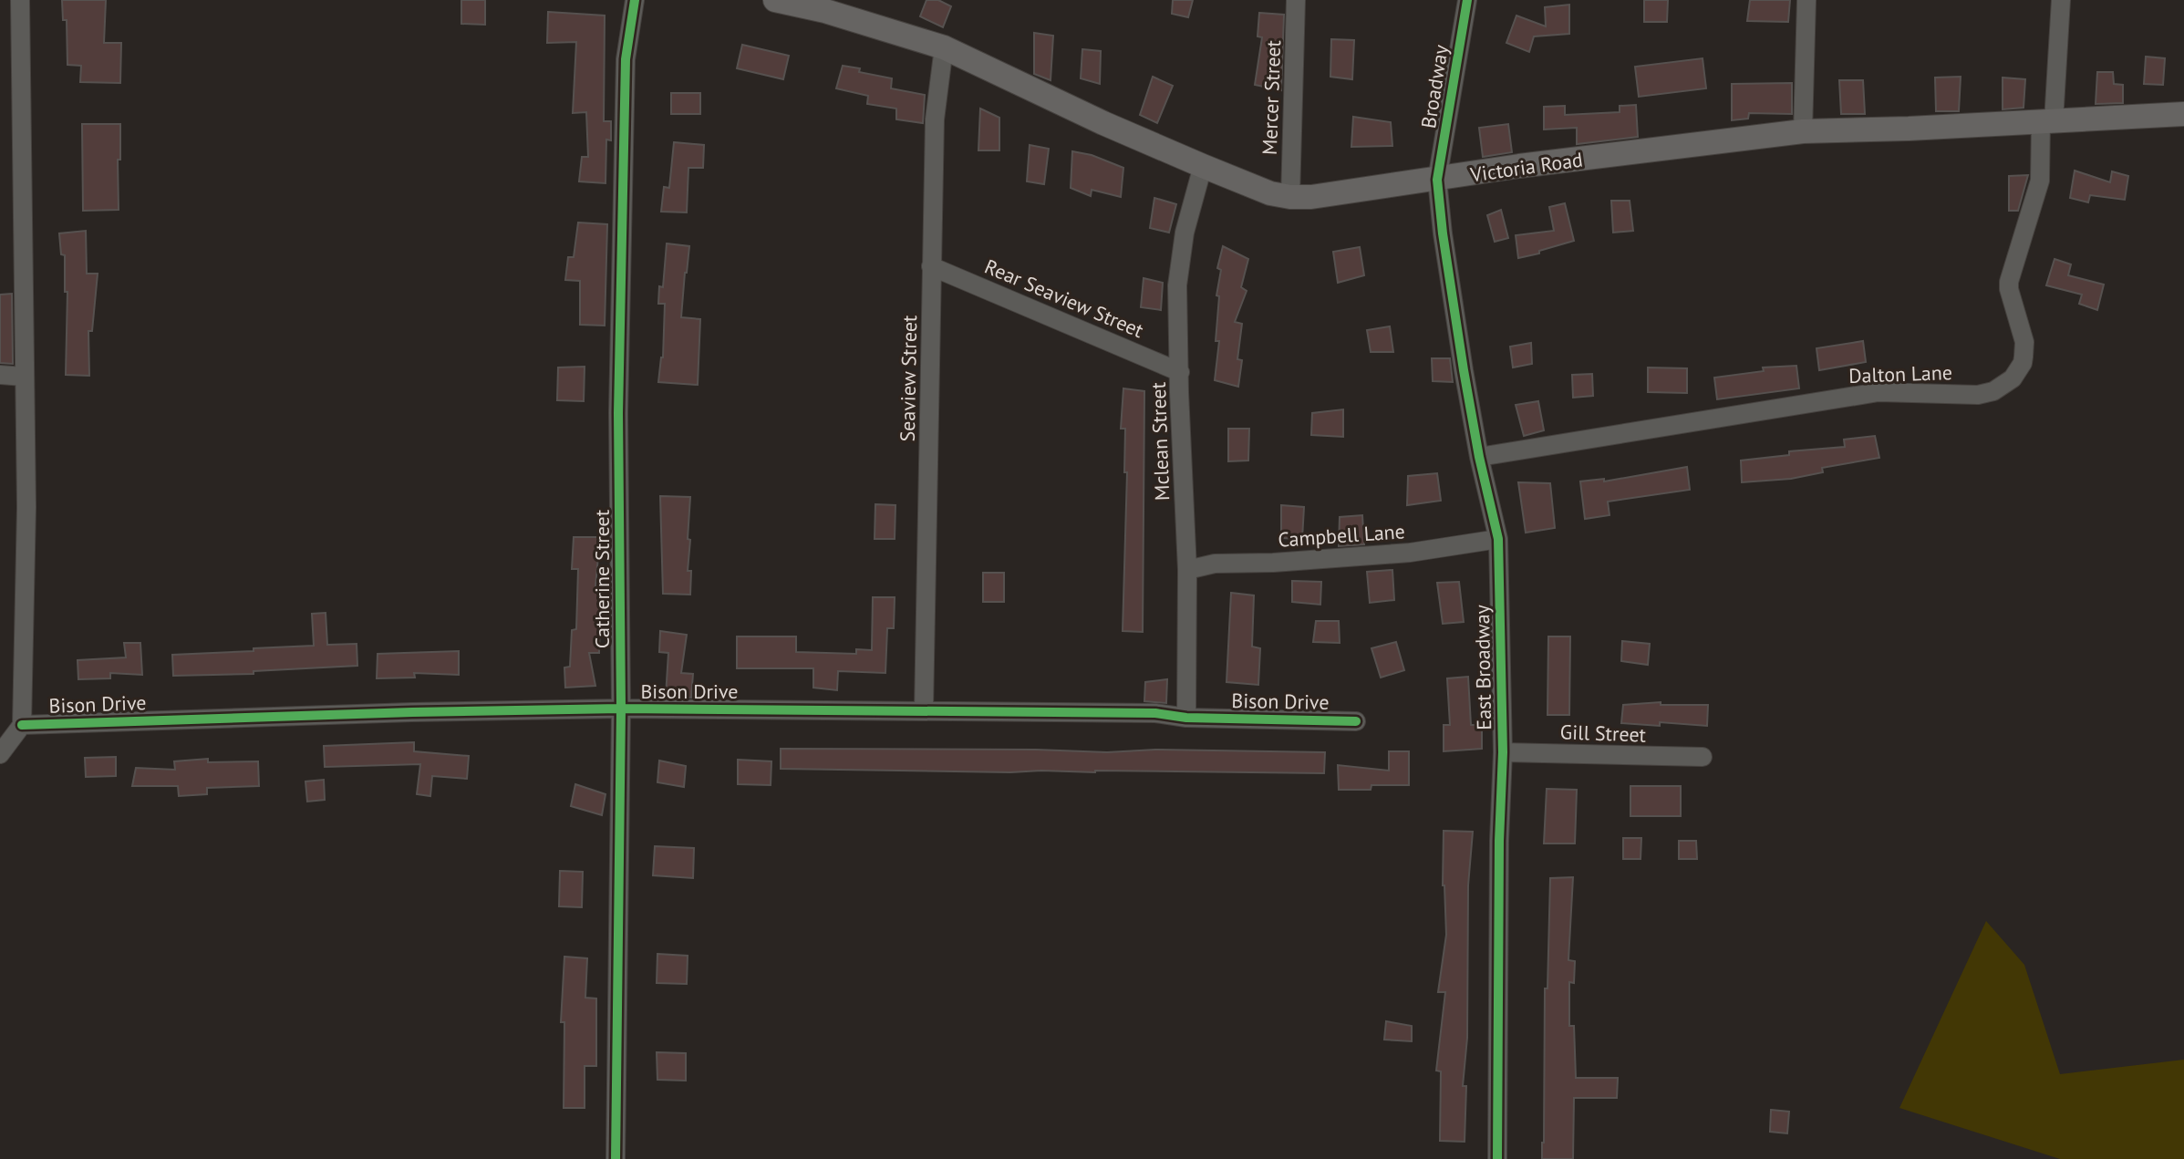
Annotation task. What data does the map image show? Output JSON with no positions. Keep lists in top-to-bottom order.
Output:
{
  "streets": {
    "main road": ["Victoria Road"],
    "street": [
      "Broadway",
      "Mercer Street",
      "Rear Seaview Street",
      "Dalton Lane",
      "Seaview Street",
      "Mclean Street",
      "Campbell Lane",
      "Catherine Street",
      "East Broadway",
      "Bison Drive",
      "Gill Street"
    ]
  },
  "crossings": [
    ["Broadway", "Victoria Road"],
    ["Broadway", "East Broadway"],
    ["Mercer Street", "Victoria Road"],
    ["Victoria Road", "Dalton Lane"],
    ["Victoria Road", "Seaview Street"],
    ["Victoria Road", "Mclean Street"],
    ["Victoria Road", "East Broadway"],
    ["Rear Seaview Street", "Seaview Street"],
    ["Rear Seaview Street", "Mclean Street"],
    ["Dalton Lane", "East Broadway"],
    ["Seaview Street", "Bison Drive"],
    ["Mclean Street", "Campbell Lane"],
    ["Mclean Street", "Bison Drive"],
    ["Campbell Lane", "East Broadway"],
    ["Catherine Street", "Bison Drive"],
    ["East Broadway", "Gill Street"]
  ]
}
